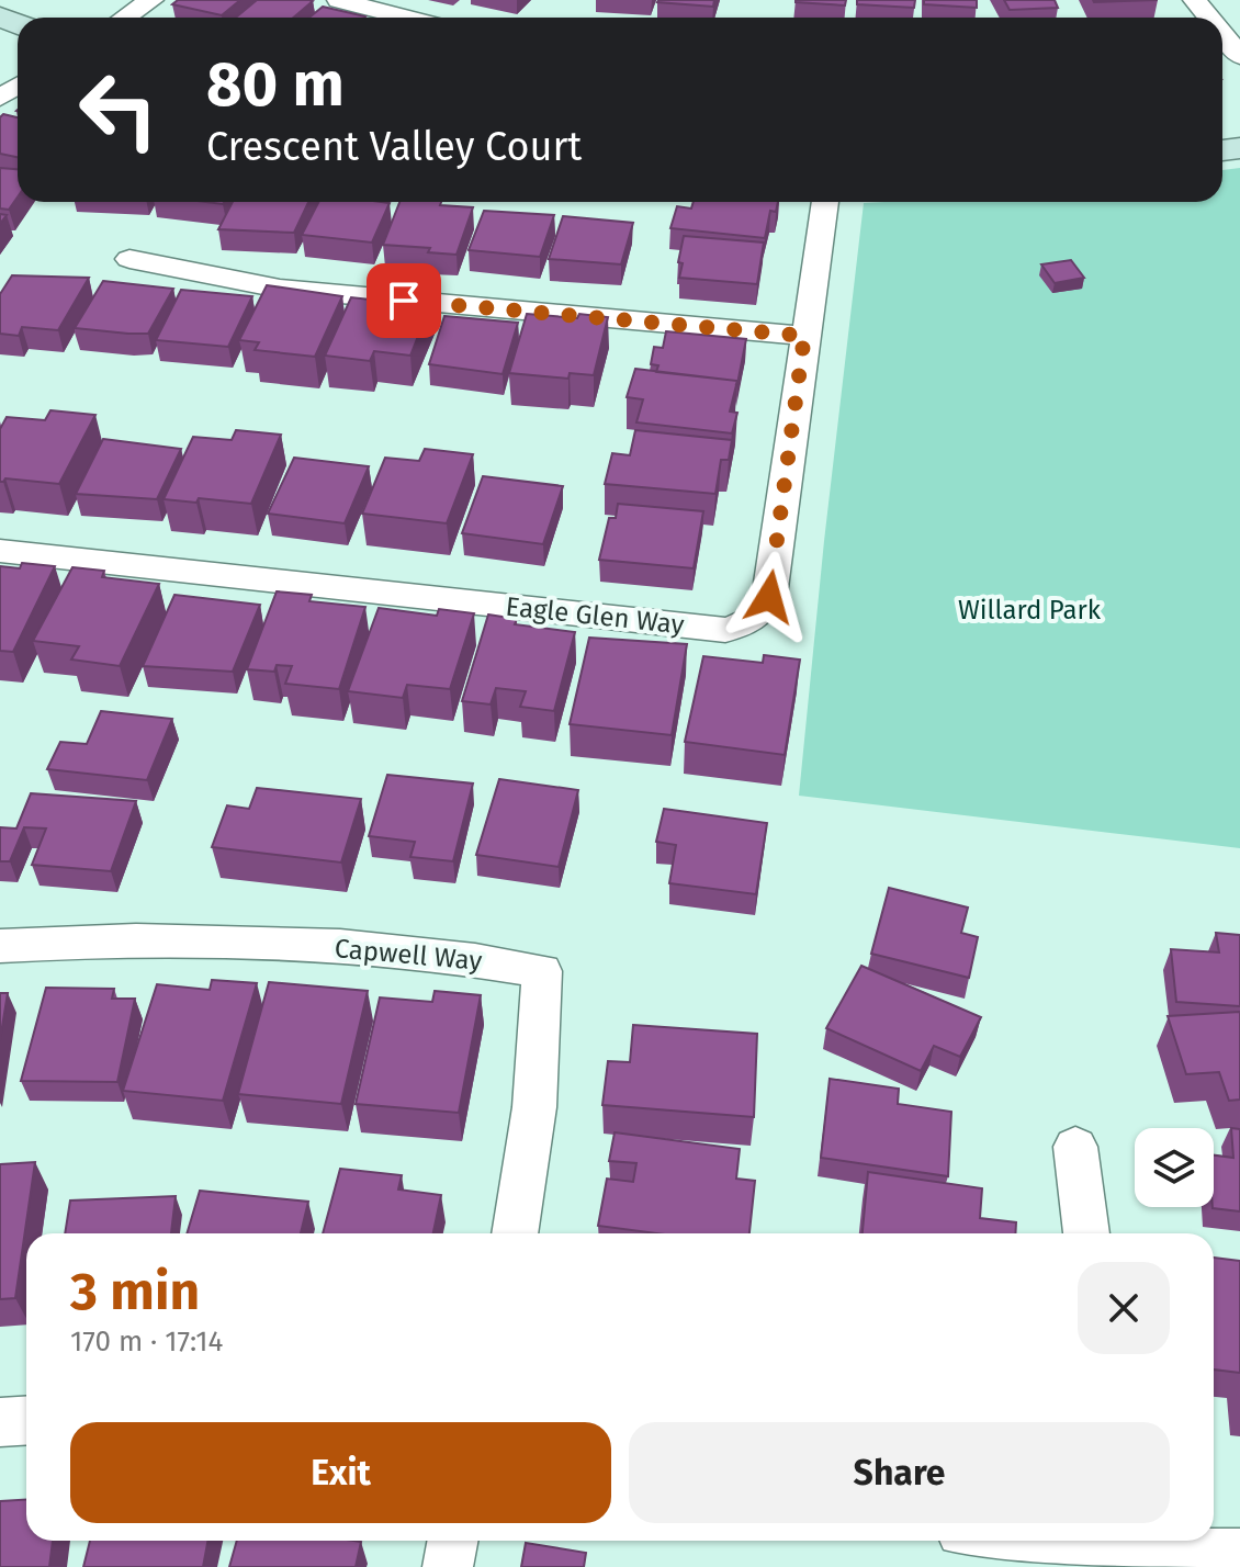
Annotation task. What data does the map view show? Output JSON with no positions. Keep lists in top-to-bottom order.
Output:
{
  "streets": {
    "street": ["Eagle Glen Way", "Capwell Way"]
  },
  "parks": ["Willard Park"],
  "page": {
    "turn": ["80 m", "Crescent Valley Court"],
    "heading": ["3 min", "170 m · 17:14"],
    "buttons": ["Exit", "Share"]
  }
}
